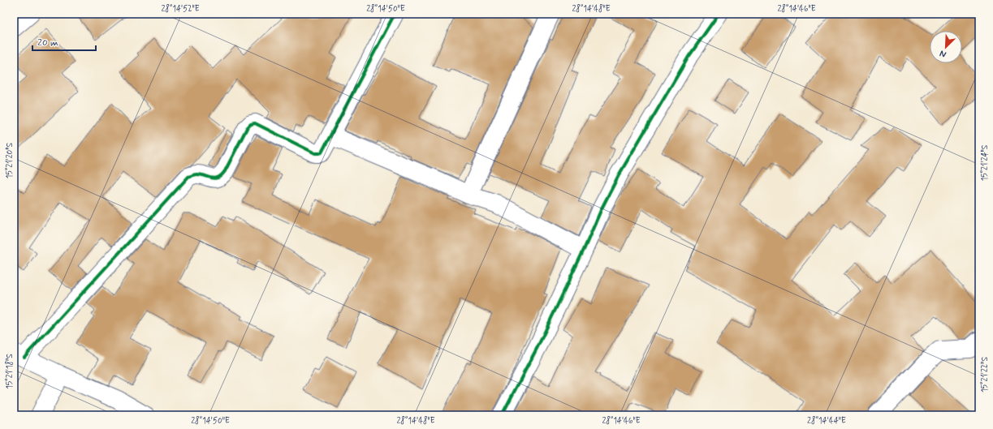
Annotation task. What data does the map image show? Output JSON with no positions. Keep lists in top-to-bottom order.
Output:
{
  "scale_bar": "20 m",
  "north": "bottom left",
  "coordinates": [
    "28°14'52\"E",
    "28°14'50\"E",
    "28°14'48\"E",
    "28°14'46\"E",
    "15°21'20\"S",
    "15°21'24\"S",
    "15°21'18\"S",
    "15°21'22\"S",
    "28°14'44\"E"
  ]
}
